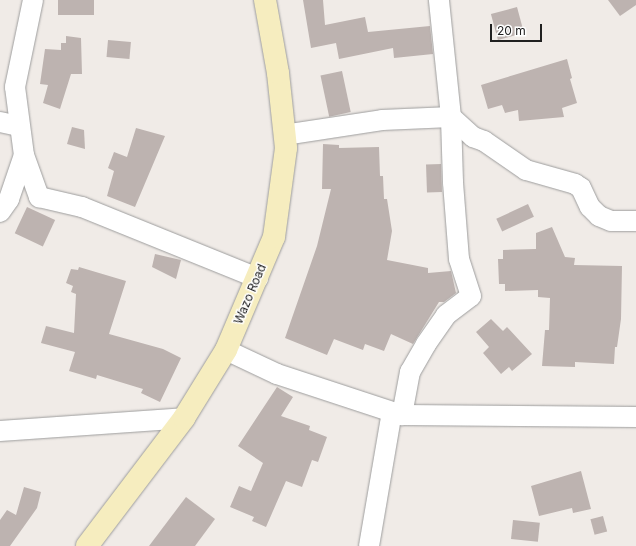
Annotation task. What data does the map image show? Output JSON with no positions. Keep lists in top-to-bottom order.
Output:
{
  "streets": {
    "main road": ["Wazo Road"]
  },
  "scale_bar": "20 m"
}
